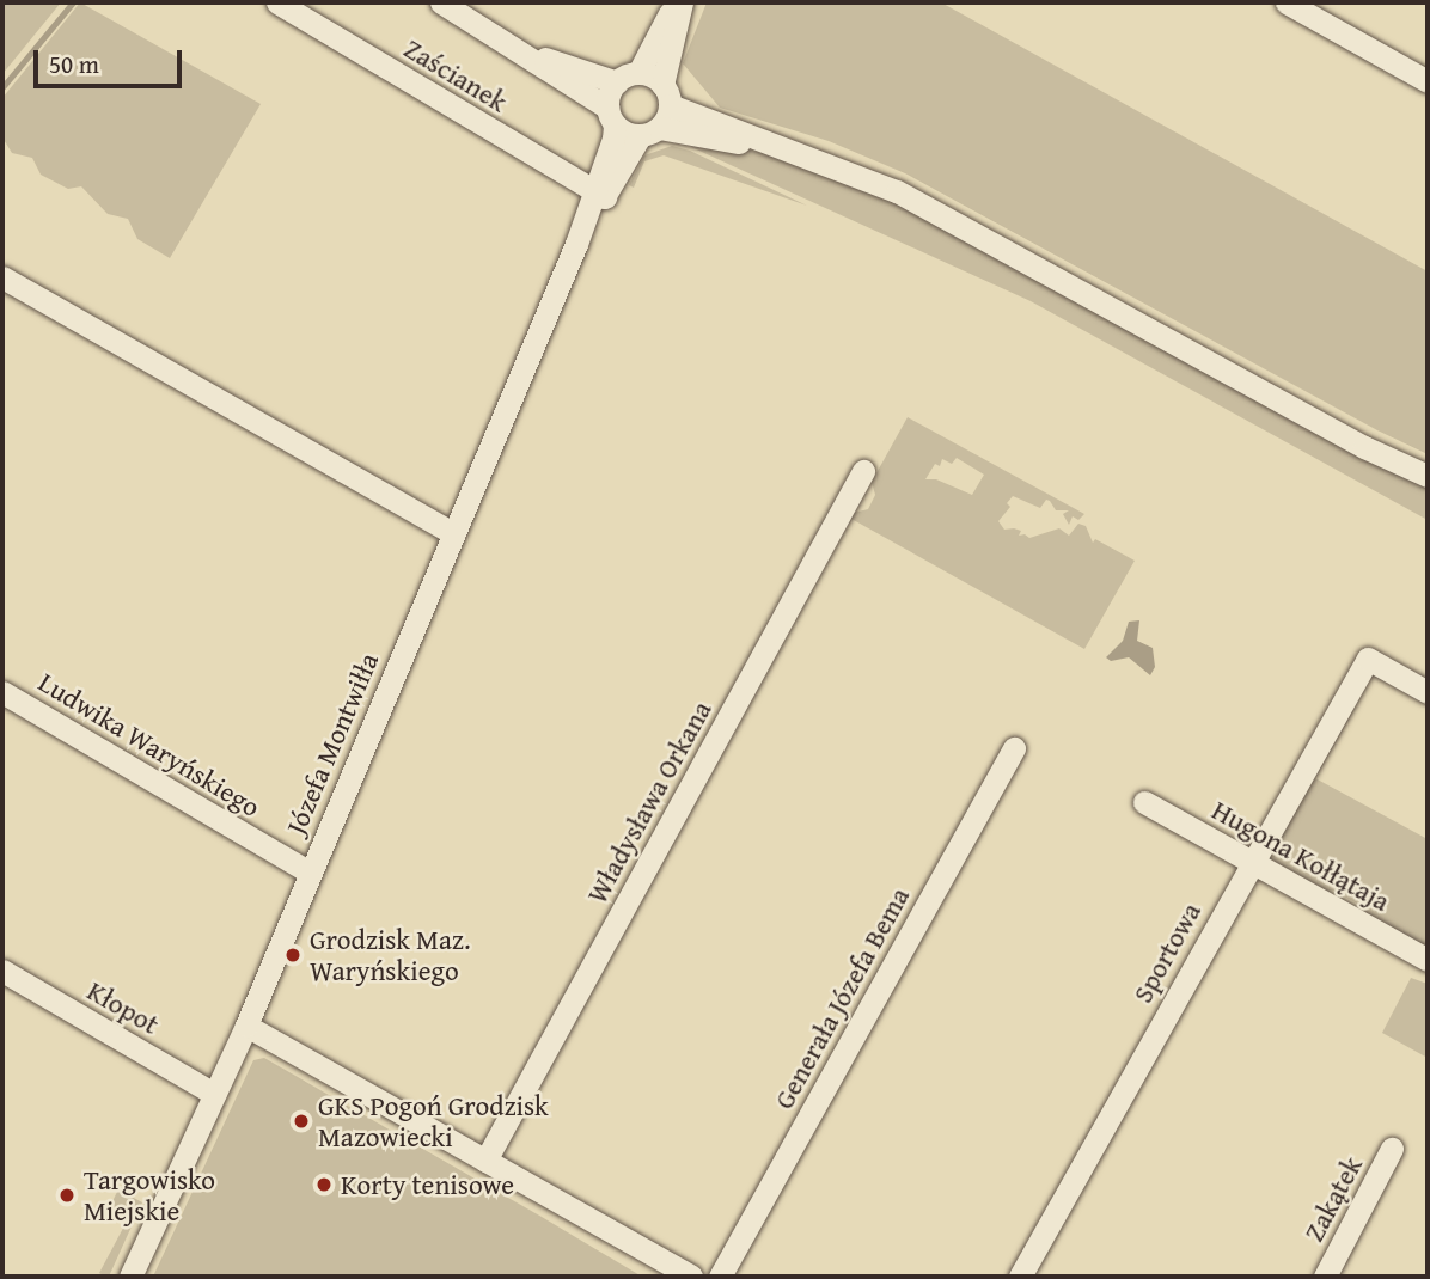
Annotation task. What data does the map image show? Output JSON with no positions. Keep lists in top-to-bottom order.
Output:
{
  "streets": {
    "street": [
      "Zaścianek",
      "Józefa Montwiłła",
      "Ludwika Waryńskiego",
      "Władysława Orkana",
      "Hugona Kołłątaja",
      "Sportowa",
      "Generała Józefa Bema",
      "Kłopot",
      "Zakątek"
    ]
  },
  "crossings": [
    ["Zaścianek", "Józefa Montwiłła"],
    ["Józefa Montwiłła", "Ludwika Waryńskiego"],
    ["Józefa Montwiłła", "Kłopot"],
    ["Hugona Kołłątaja", "Sportowa"]
  ],
  "places": [
    "Grodzisk Maz. Waryńskiego",
    "GKS Pogoń Grodzisk Mazowiecki",
    "Korty tenisowe",
    "Targowisko Miejskie"
  ],
  "scale_bar": "50 m"
}
